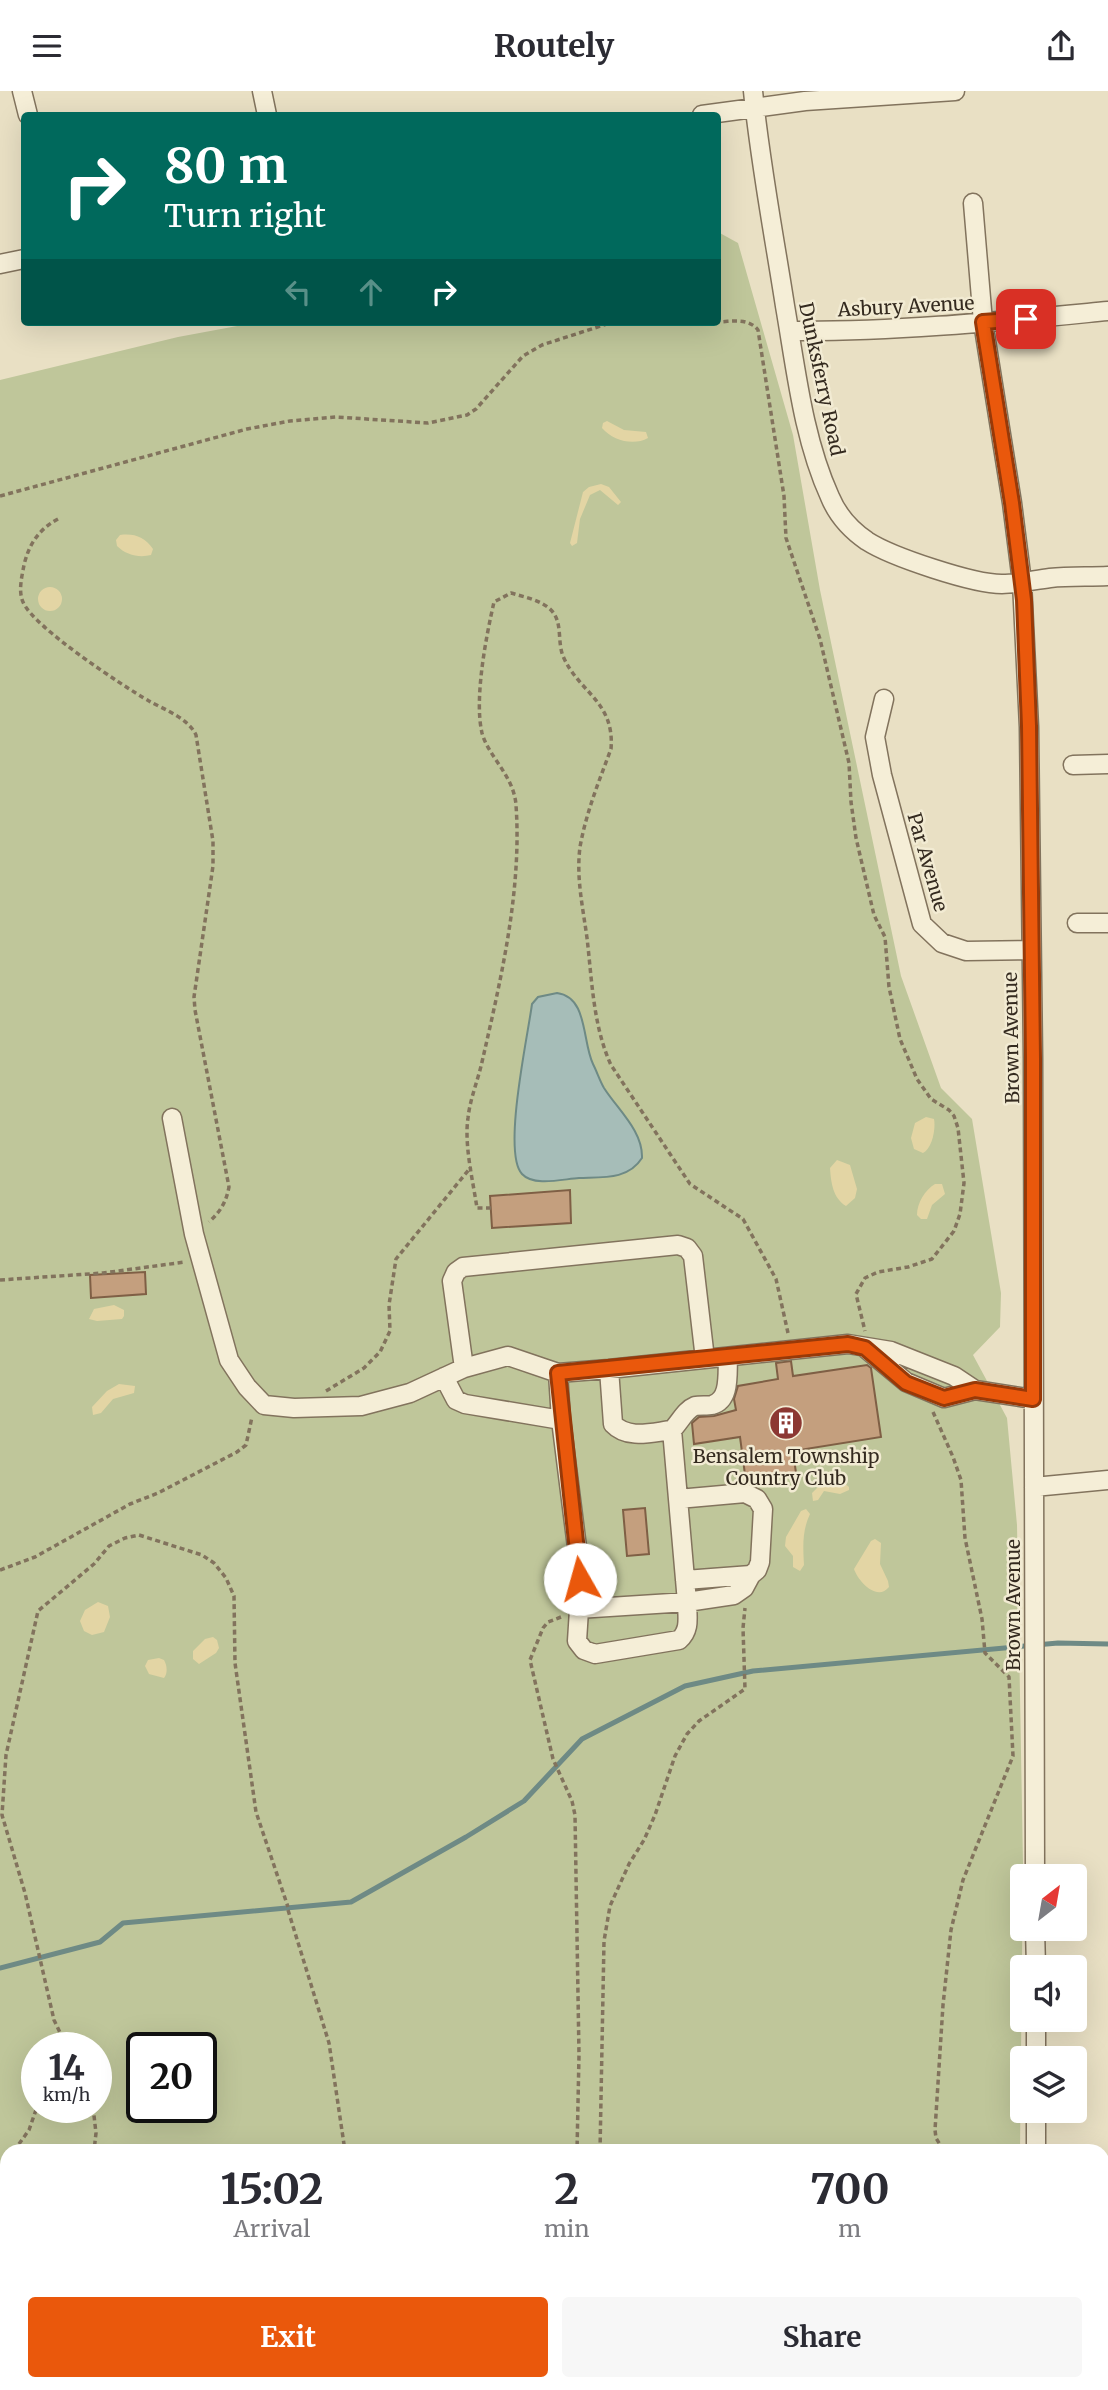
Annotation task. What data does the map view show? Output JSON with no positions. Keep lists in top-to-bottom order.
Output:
{
  "streets": {
    "street": [
      "Asbury Avenue",
      "Dunksferry Road",
      "Par Avenue",
      "Brown Avenue"
    ]
  },
  "crossings": [
    ["Asbury Avenue", "Dunksferry Road"],
    ["Asbury Avenue", "Brown Avenue"],
    ["Dunksferry Road", "Brown Avenue"],
    ["Par Avenue", "Brown Avenue"]
  ],
  "places": {
    "building": ["Bensalem Township Country Club"]
  },
  "north": "top right",
  "page": {
    "header": "Routely",
    "turn": ["80 m", "Turn right"],
    "speed": "14 km/h",
    "limit": "20",
    "eta": [
      "15:02",
      "Arrival",
      "2",
      "min",
      "700",
      "m"
    ],
    "buttons": ["Exit", "Share"]
  }
}
